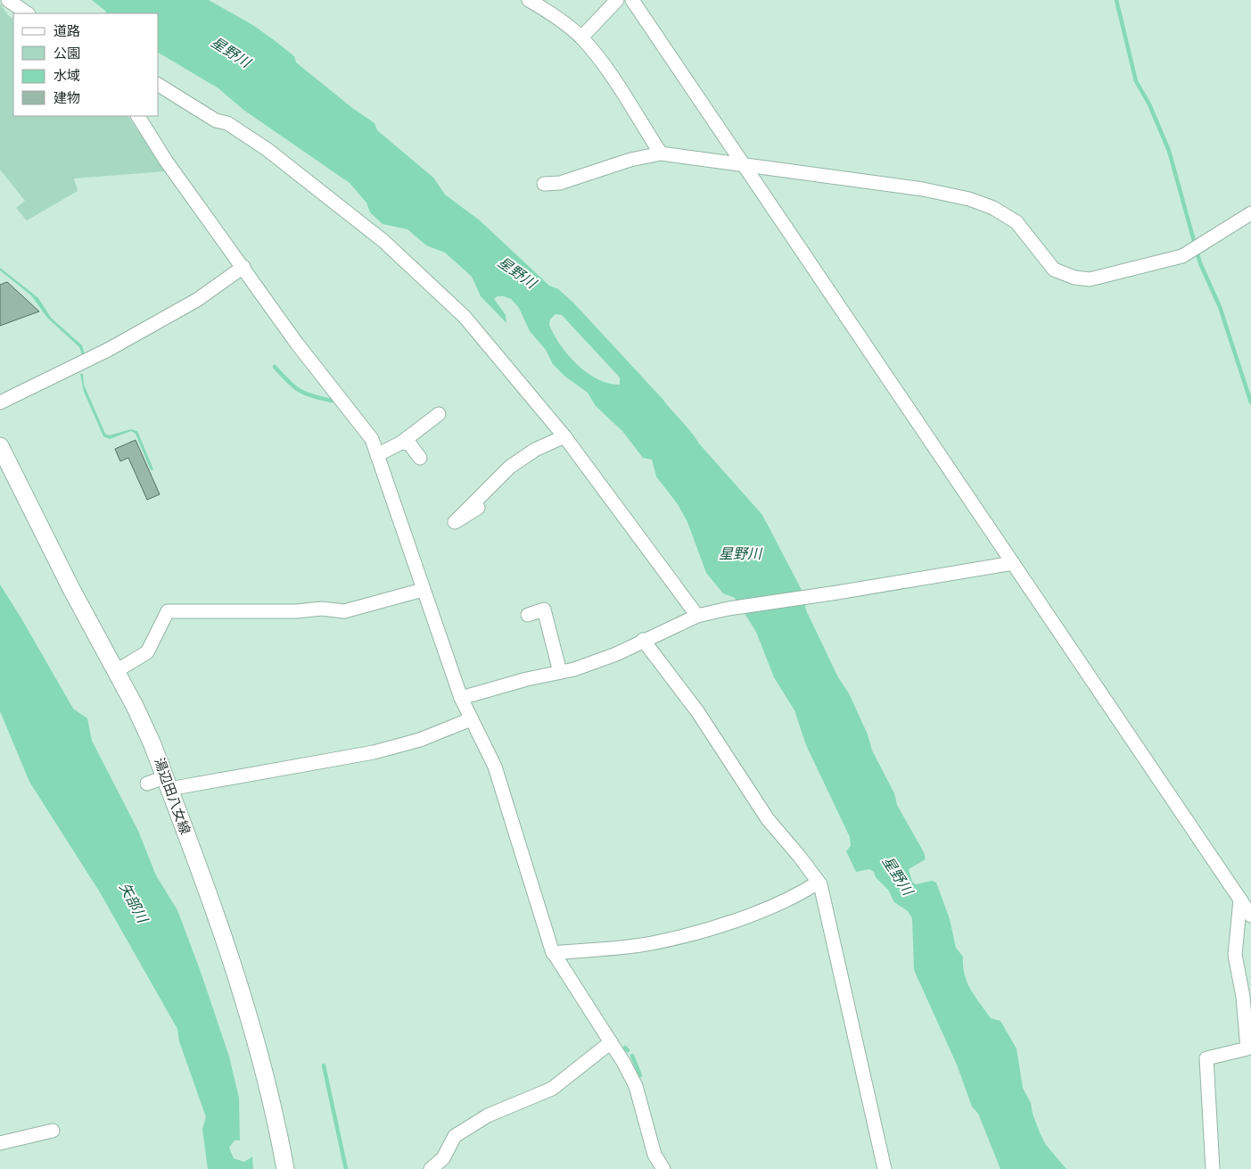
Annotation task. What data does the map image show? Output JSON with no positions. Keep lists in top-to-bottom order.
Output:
{
  "streets": {
    "main road": ["湯辺田八女線"]
  },
  "water": ["星野川", "矢部川"],
  "legend": [
    "道路",
    "公園",
    "水域",
    "建物"
  ]
}
